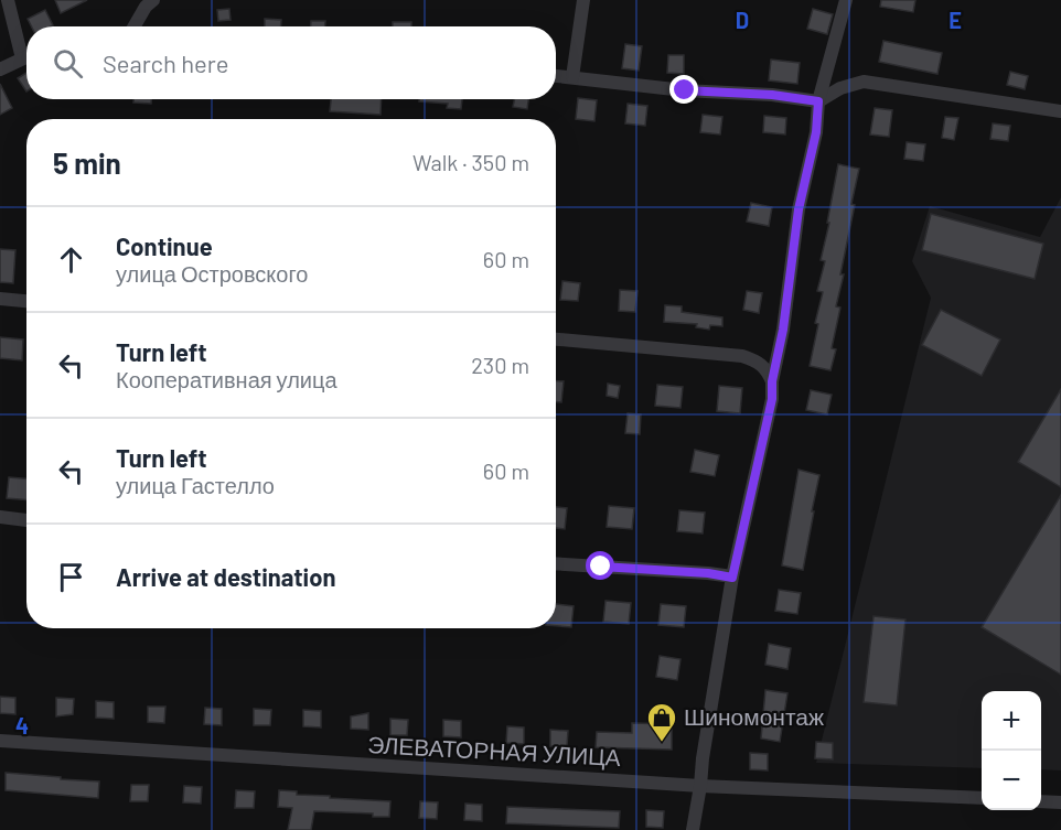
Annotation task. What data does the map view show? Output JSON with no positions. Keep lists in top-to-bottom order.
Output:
{
  "streets": {
    "street": ["ЭЛЕВАТОРНАЯ УЛИЦА"]
  },
  "places": {
    "shop": ["Шиномонтаж"]
  },
  "page": {
    "search": "Search here",
    "heading": ["5 min", "Walk · 350 m"],
    "list": [
      ["Continue", "улица Островского", "60 m"],
      ["Turn left", "Кооперативная улица", "230 m"],
      ["Turn left", "улица Гастелло", "60 m"],
      "Arrive at destination"
    ],
    "map_buttons": ["+", "−"]
  },
  "grid": {
    "columns": ["D", "E"],
    "rows": ["4"]
  }
}
